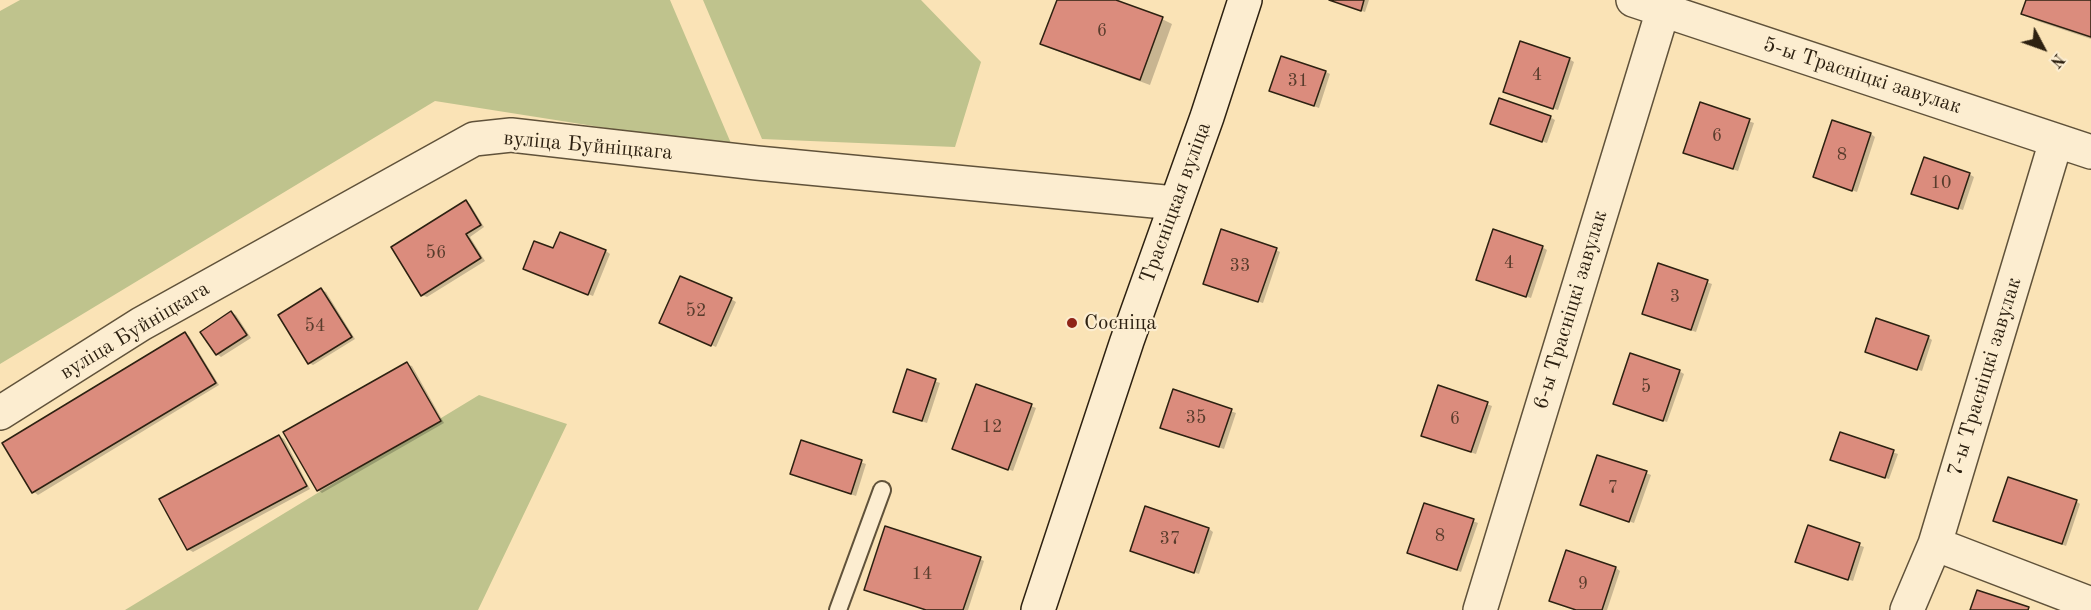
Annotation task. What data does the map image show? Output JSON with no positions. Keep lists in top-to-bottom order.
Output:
{
  "streets": {
    "street": [
      "5-ы Трасніцкі завулак",
      "вуліца Буйніцкага",
      "Трасніцкая вуліца",
      "6-ы Трасніцкі завулак",
      "7-ы Трасніцкі завулак"
    ]
  },
  "crossings": [
    ["5-ы Трасніцкі завулак", "6-ы Трасніцкі завулак"],
    ["5-ы Трасніцкі завулак", "7-ы Трасніцкі завулак"],
    ["вуліца Буйніцкага", "Трасніцкая вуліца"]
  ],
  "places": ["Сосніца"],
  "house_numbers": [
    "6",
    "4",
    "31",
    "6",
    "8",
    "10",
    "56",
    "4",
    "33",
    "3",
    "52",
    "54",
    "5",
    "35",
    "6",
    "12",
    "7",
    "8",
    "37",
    "14",
    "9"
  ],
  "north": "bottom right"
}
